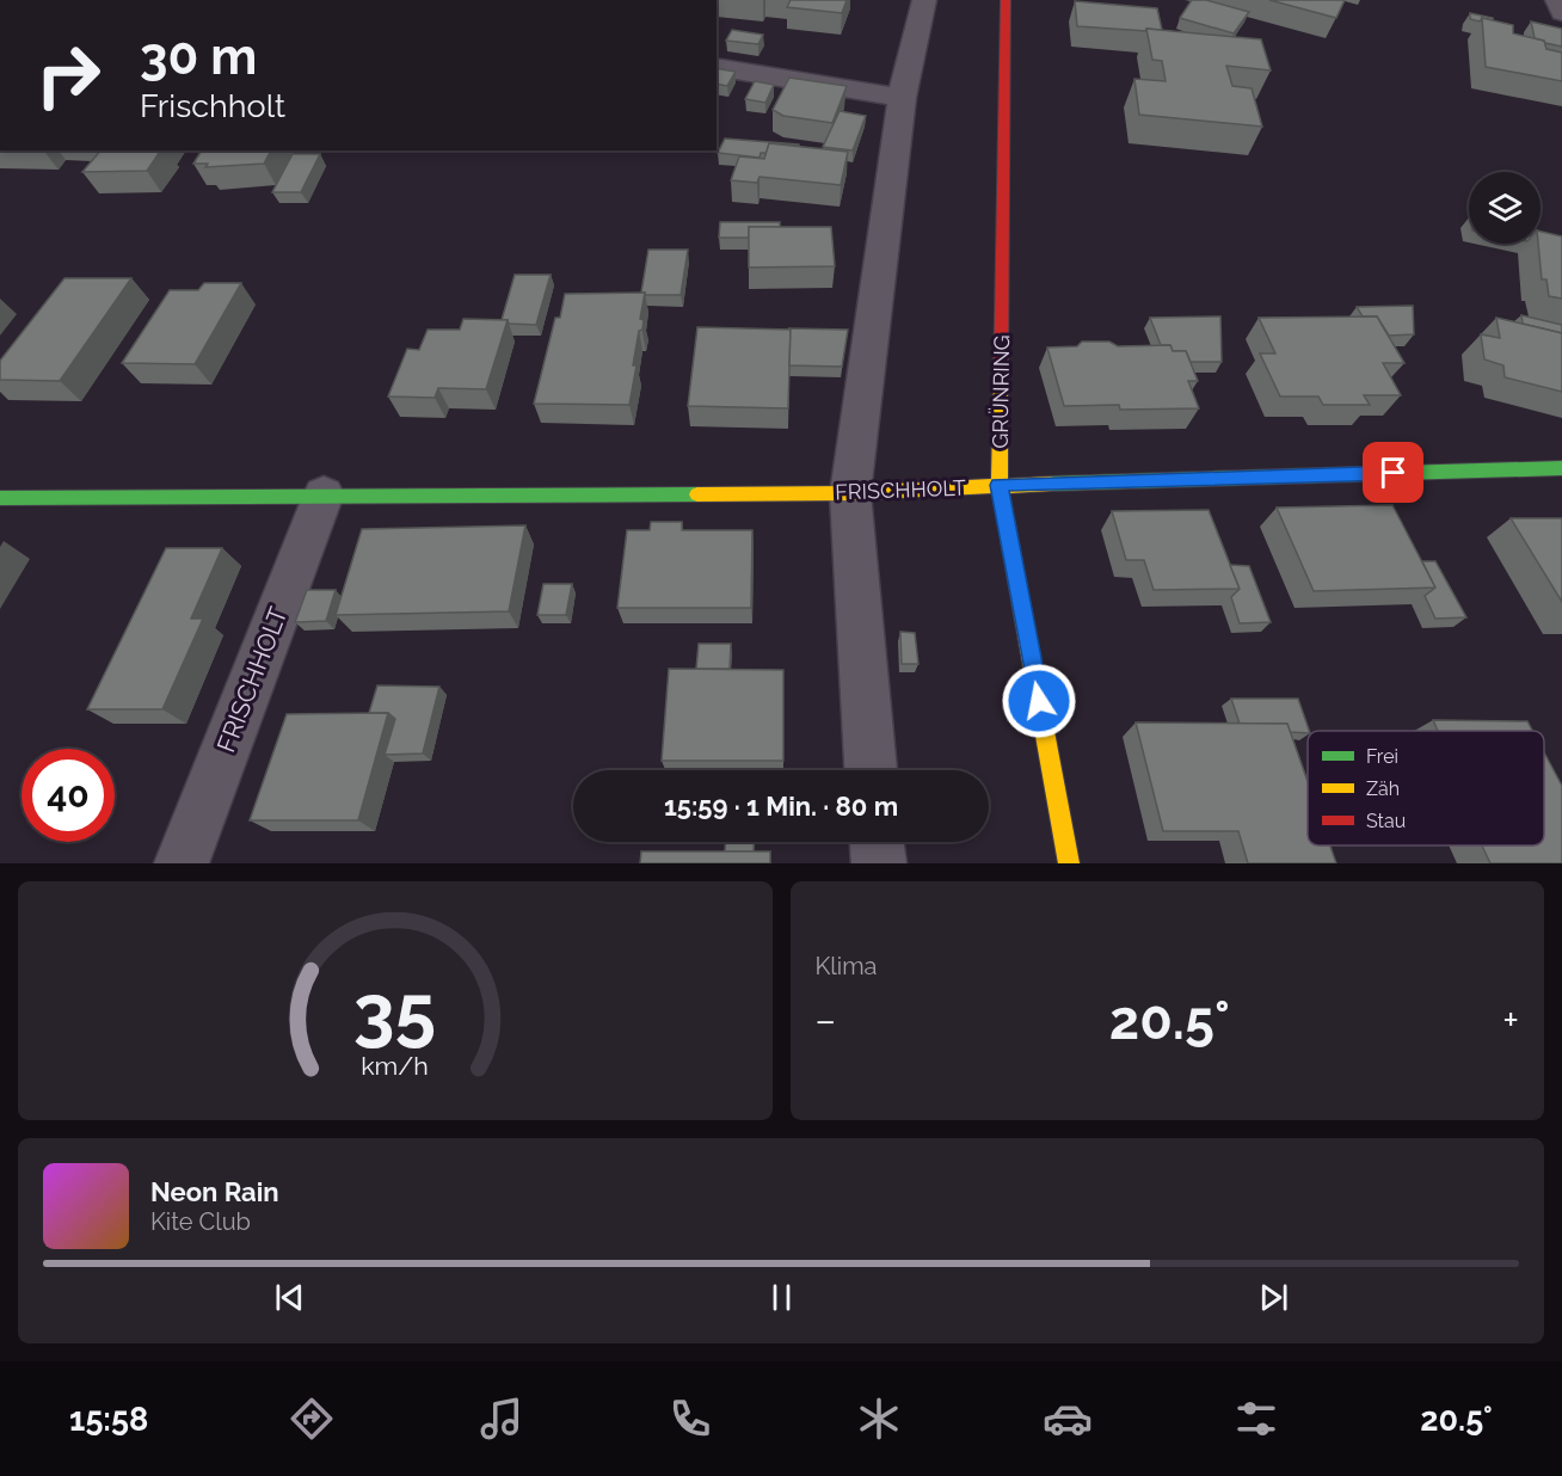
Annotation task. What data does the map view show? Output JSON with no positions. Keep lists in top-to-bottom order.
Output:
{
  "streets": {
    "street": ["GRÜNRING", "FRISCHHOLT"]
  },
  "crossings": [
    ["GRÜNRING", "FRISCHHOLT"]
  ],
  "legend": ["Frei", "Zäh", "Stau"],
  "page": {
    "turn": ["30 m", "Frischholt"],
    "limit": "40",
    "trip": "15:59 · 1 Min. · 80 m",
    "tile": "Klima",
    "heat": ["−", "20.5°", "+"],
    "song": ["Neon Rain", "Kite Club"],
    "tabs": ["15:58", "20.5°"],
    "gauge": ["35", "km/h"]
  }
}
